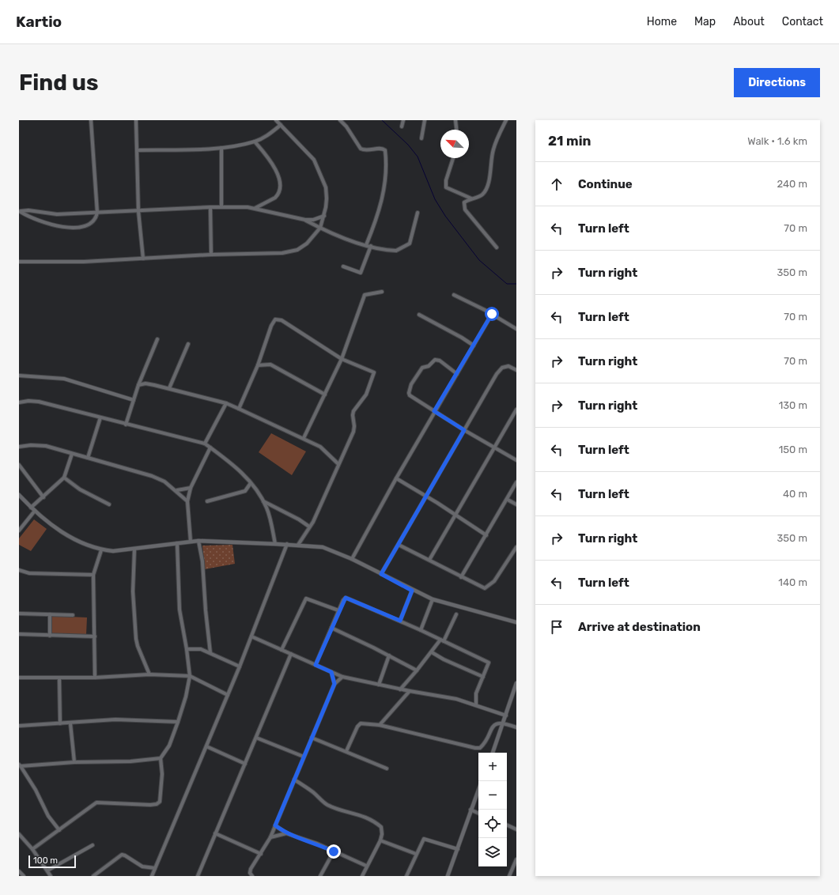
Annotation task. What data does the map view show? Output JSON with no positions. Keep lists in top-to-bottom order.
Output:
{
  "scale_bar": "100 m",
  "north": "top left",
  "page": {
    "header": "Kartio",
    "nav": [
      "Home",
      "Map",
      "About",
      "Contact"
    ],
    "buttons": "Directions",
    "title": "Find us",
    "heading": ["21 min", "Walk · 1.6 km"],
    "list": [
      ["Continue", "240 m"],
      ["Turn left", "70 m"],
      ["Turn right", "350 m"],
      ["Turn left", "70 m"],
      ["Turn right", "70 m"],
      ["Turn right", "130 m"],
      ["Turn left", "150 m"],
      ["Turn left", "40 m"],
      ["Turn right", "350 m"],
      ["Turn left", "140 m"],
      "Arrive at destination"
    ],
    "map_buttons": ["+", "−"],
    "scale": "100 m"
  }
}
